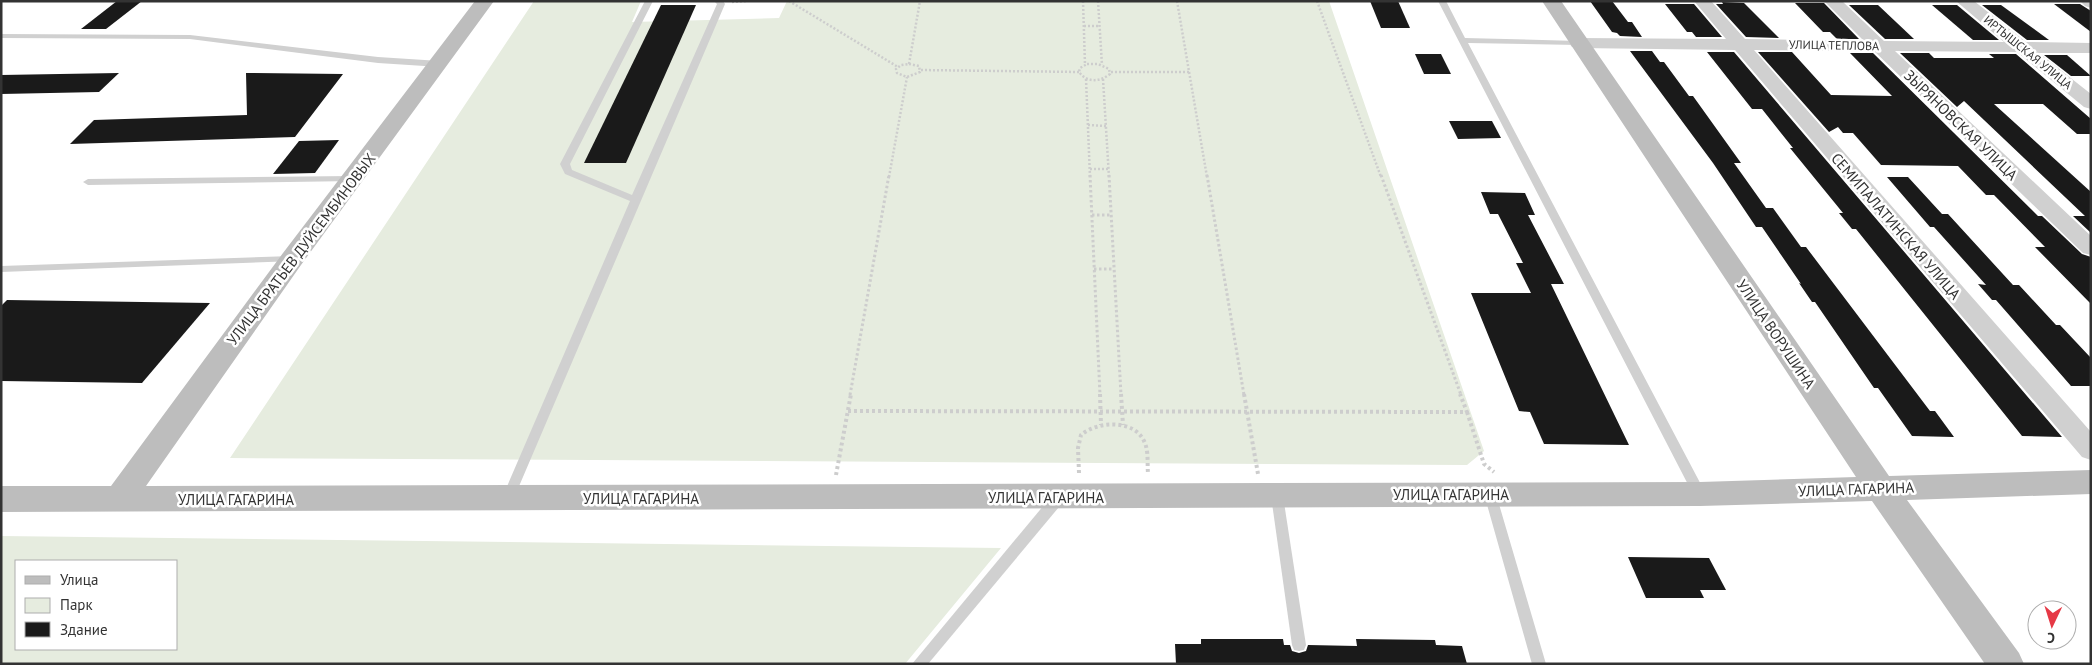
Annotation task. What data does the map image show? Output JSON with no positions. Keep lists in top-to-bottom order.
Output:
{
  "streets": {
    "street": [
      "УЛИЦА ТЕПЛОВА",
      "ИРТЫШСКАЯ УЛИЦА",
      "ЗЫРЯНОВСКАЯ УЛИЦА",
      "СЕМИПАЛАТИНСКАЯ УЛИЦА",
      "УЛИЦА БРАТЬЕВ ДУЙСЕМБИНОВЫХ",
      "УЛИЦА ВОРУШИНА",
      "УЛИЦА ГАГАРИНА"
    ]
  },
  "crossings": [
    ["УЛИЦА ТЕПЛОВА", "ИРТЫШСКАЯ УЛИЦА"],
    ["УЛИЦА ТЕПЛОВА", "ЗЫРЯНОВСКАЯ УЛИЦА"],
    ["УЛИЦА ТЕПЛОВА", "СЕМИПАЛАТИНСКАЯ УЛИЦА"],
    ["УЛИЦА ТЕПЛОВА", "УЛИЦА ВОРУШИНА"],
    ["УЛИЦА БРАТЬЕВ ДУЙСЕМБИНОВЫХ", "УЛИЦА ГАГАРИНА"],
    ["УЛИЦА ВОРУШИНА", "УЛИЦА ГАГАРИНА"]
  ],
  "legend": ["Улица", "Парк", "Здание"],
  "north": "bottom"
}
